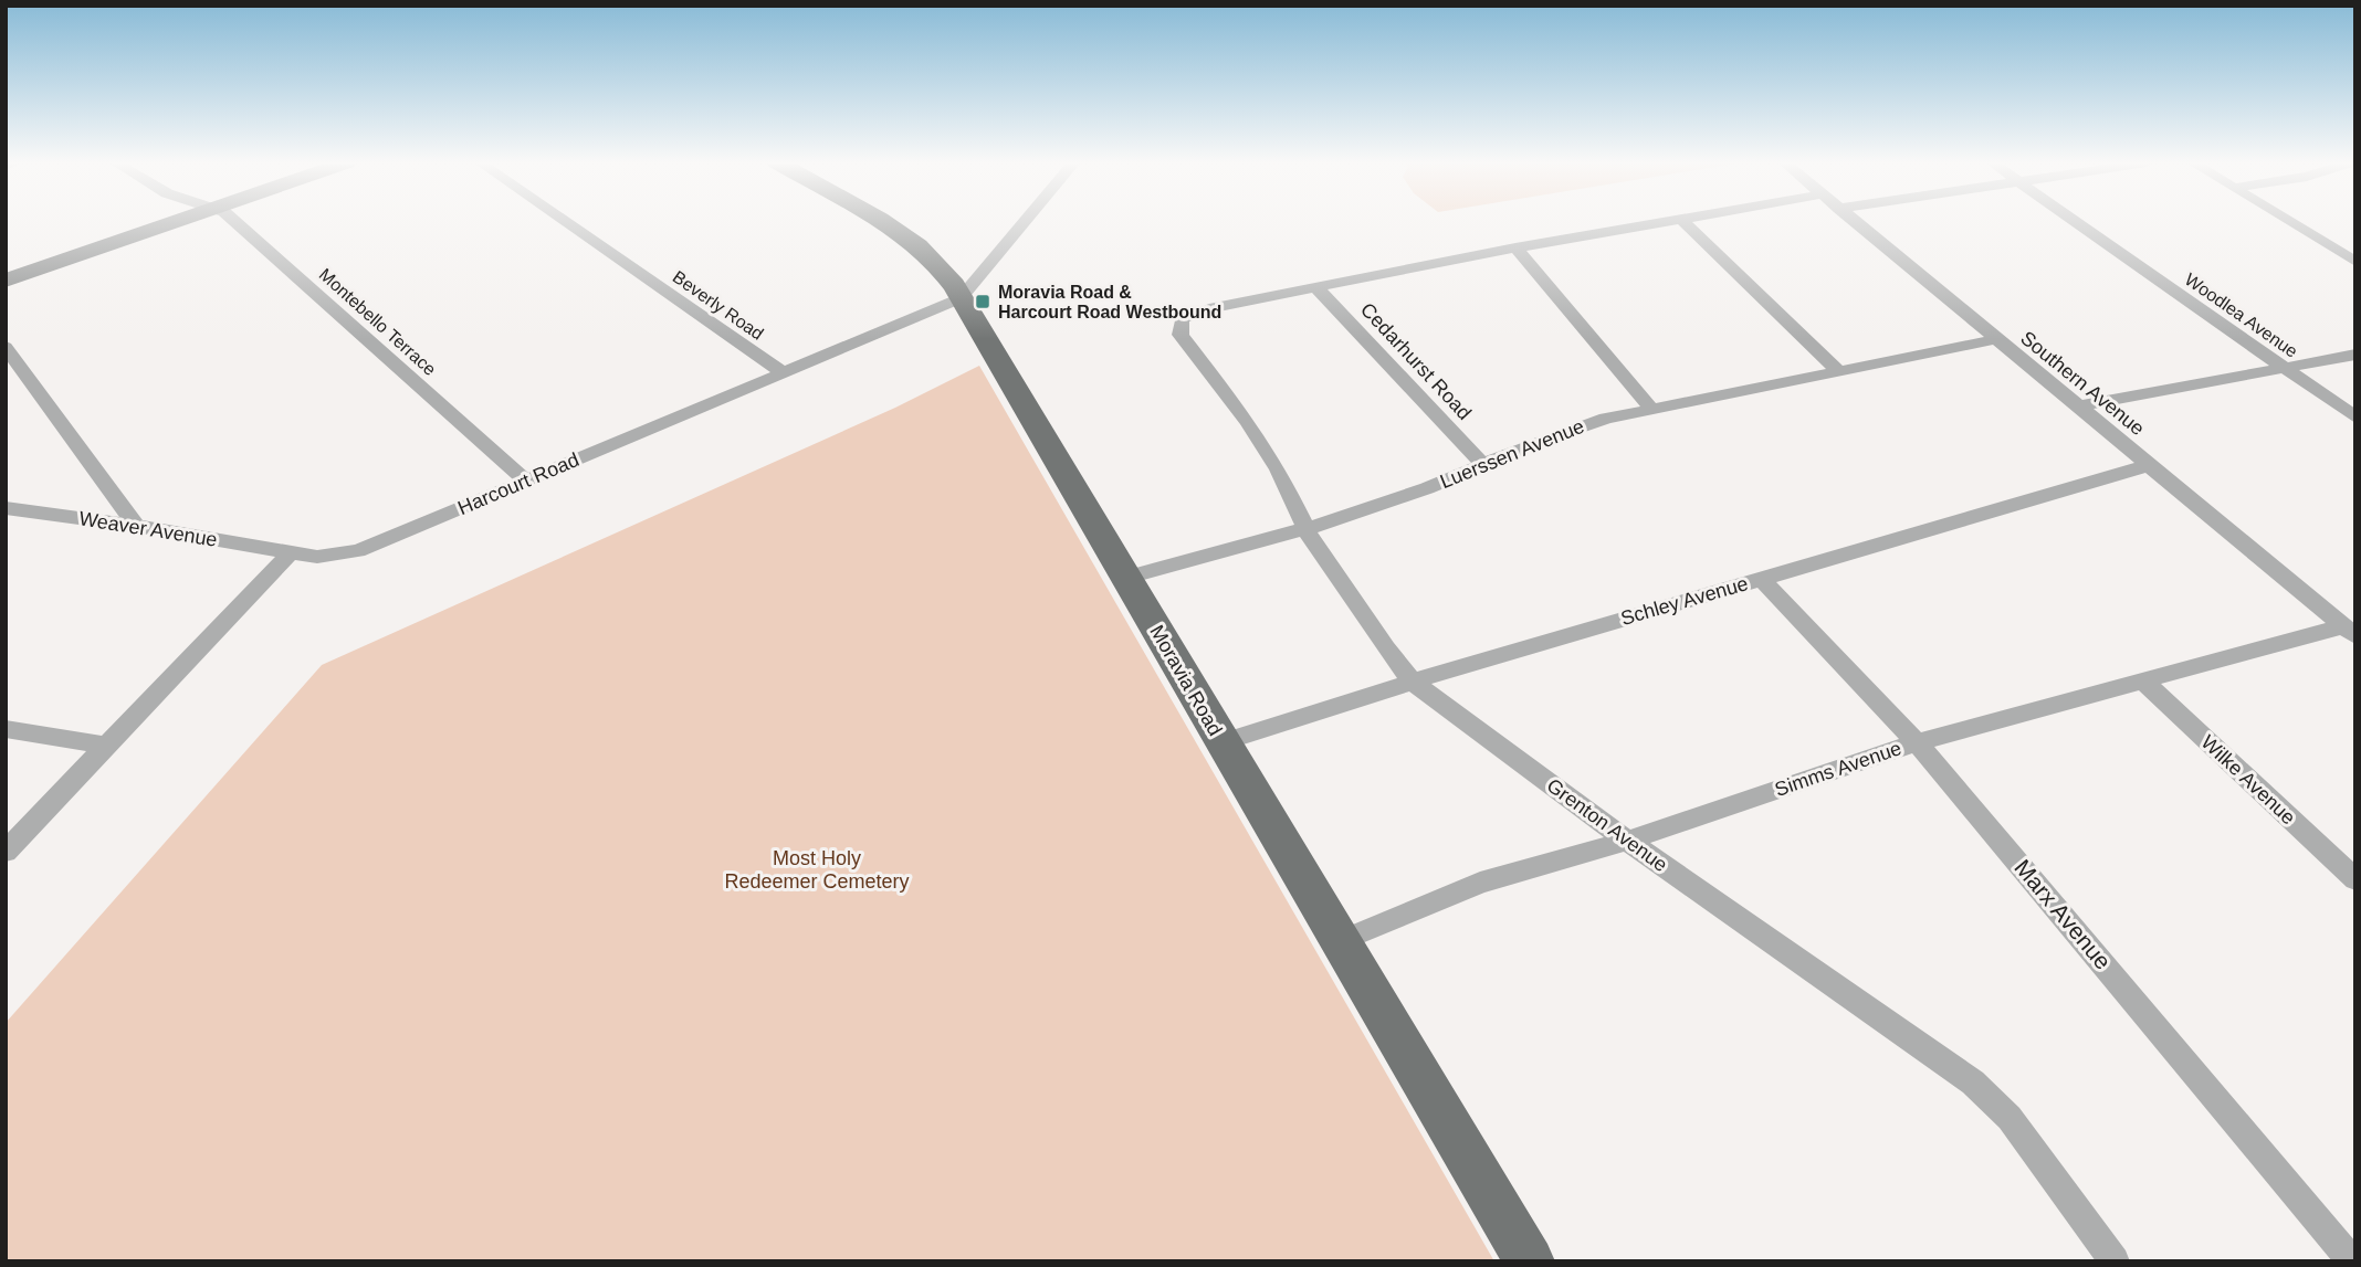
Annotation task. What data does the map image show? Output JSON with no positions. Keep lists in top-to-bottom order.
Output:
{
  "streets": {
    "main road": ["Moravia Road"],
    "street": [
      "Beverly Road",
      "Woodlea Avenue",
      "Montebello Terrace",
      "Cedarhurst Road",
      "Southern Avenue",
      "Luerssen Avenue",
      "Harcourt Road",
      "Weaver Avenue",
      "Schley Avenue",
      "Simms Avenue",
      "Wilke Avenue",
      "Grenton Avenue",
      "Marx Avenue"
    ]
  },
  "crossings": [
    ["Beverly Road", "Harcourt Road"],
    ["Montebello Terrace", "Harcourt Road"],
    ["Cedarhurst Road", "Luerssen Avenue"],
    ["Southern Avenue", "Luerssen Avenue"],
    ["Southern Avenue", "Schley Avenue"],
    ["Southern Avenue", "Simms Avenue"],
    ["Luerssen Avenue", "Moravia Road"],
    ["Luerssen Avenue", "Grenton Avenue"],
    ["Harcourt Road", "Weaver Avenue"],
    ["Harcourt Road", "Moravia Road"],
    ["Schley Avenue", "Moravia Road"],
    ["Schley Avenue", "Grenton Avenue"],
    ["Schley Avenue", "Marx Avenue"],
    ["Moravia Road", "Simms Avenue"],
    ["Simms Avenue", "Wilke Avenue"],
    ["Simms Avenue", "Grenton Avenue"],
    ["Simms Avenue", "Marx Avenue"]
  ],
  "parks": ["Most Holy Redeemer Cemetery"],
  "places": {
    "transit": ["Moravia Road & Harcourt Road Westbound"]
  }
}
